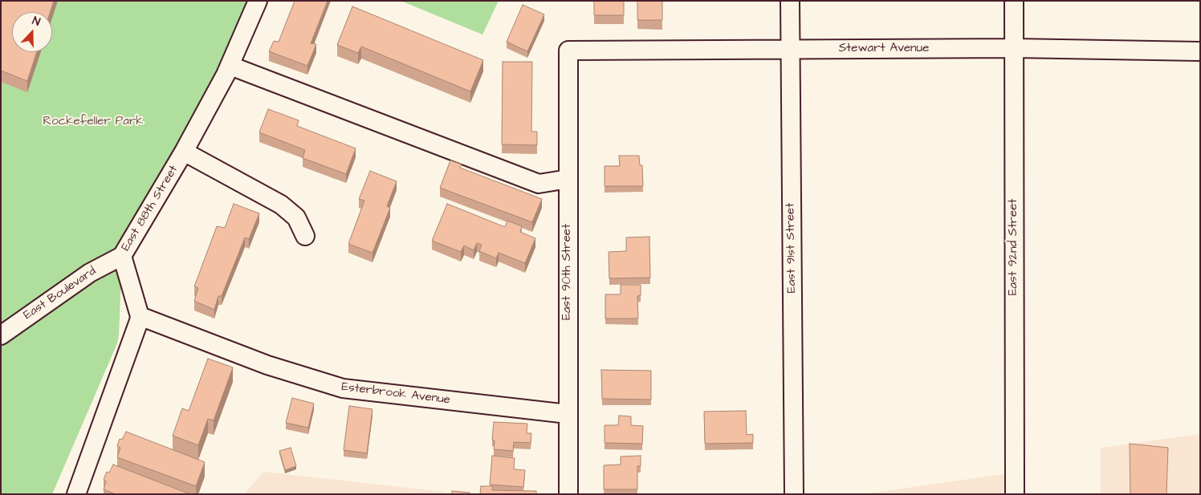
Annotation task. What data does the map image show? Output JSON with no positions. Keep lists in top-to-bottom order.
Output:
{
  "streets": {
    "street": [
      "Stewart Avenue",
      "East 88th Street",
      "East 92nd Street",
      "East 91st Street",
      "East 90th Street",
      "East Boulevard",
      "Esterbrook Avenue"
    ]
  },
  "crossings": [
    ["Stewart Avenue", "East 92nd Street"],
    ["Stewart Avenue", "East 91st Street"],
    ["Stewart Avenue", "East 90th Street"],
    ["East 88th Street", "East Boulevard"],
    ["East 88th Street", "Esterbrook Avenue"],
    ["East 90th Street", "Esterbrook Avenue"]
  ],
  "parks": ["Rockefeller Park"],
  "north": "top"
}
